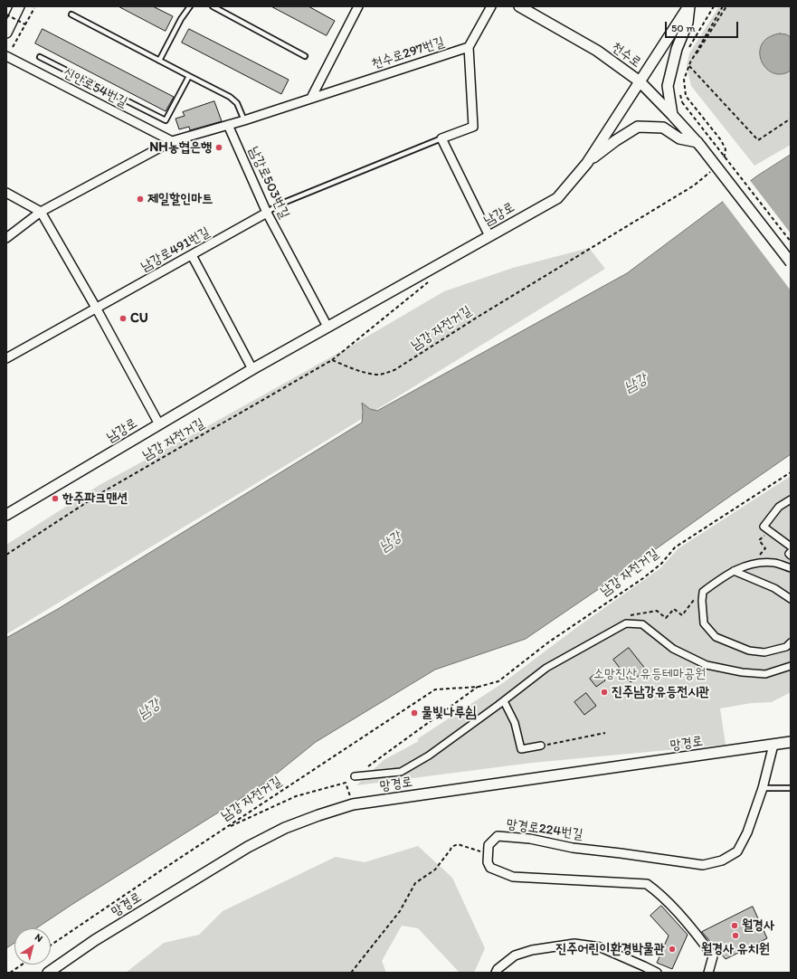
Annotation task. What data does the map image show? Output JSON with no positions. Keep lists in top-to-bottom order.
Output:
{
  "streets": {
    "street": [
      "천수로297번길",
      "천수로",
      "신안로54번길",
      "남강로503번길",
      "남강로",
      "남강로491번길",
      "망경로",
      "망경로224번길"
    ],
    "path": ["남강 자전거길"]
  },
  "crossings": [
    ["천수로", "남강로"],
    ["남강로503번길", "남강로"],
    ["남강로503번길", "남강로491번길"],
    ["망경로", "망경로224번길"]
  ],
  "water": ["남강"],
  "parks": ["소망진산 유등테마공원"],
  "places": [
    "NH농협은행",
    "제일할인마트",
    "CU",
    "한주파크맨션",
    "진주남강유등전시관",
    "물빛나루쉼",
    "월경사",
    "월경사 유치원",
    "진주어린이환경박물관"
  ],
  "scale_bar": "50 m",
  "north": "top right"
}
